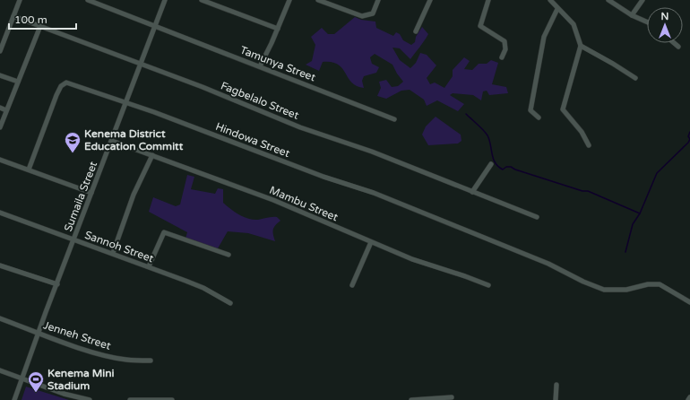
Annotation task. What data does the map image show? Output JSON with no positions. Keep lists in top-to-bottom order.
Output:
{
  "streets": {
    "street": [
      "Tamunya Street",
      "Fagbelalo Street",
      "Hindowa Street",
      "Sumaila Street",
      "Mambu Street",
      "Sannoh Street",
      "Jenneh Street"
    ]
  },
  "crossings": [
    ["Tamunya Street", "Sumaila Street"],
    ["Fagbelalo Street", "Sumaila Street"],
    ["Hindowa Street", "Sumaila Street"],
    ["Sumaila Street", "Mambu Street"],
    ["Sumaila Street", "Sannoh Street"],
    ["Sumaila Street", "Jenneh Street"]
  ],
  "places": {
    "school or university": ["Kenema District Education Committ"],
    "sports": ["Kenema Mini Stadium"]
  },
  "scale_bar": "100 m",
  "north": "top"
}
